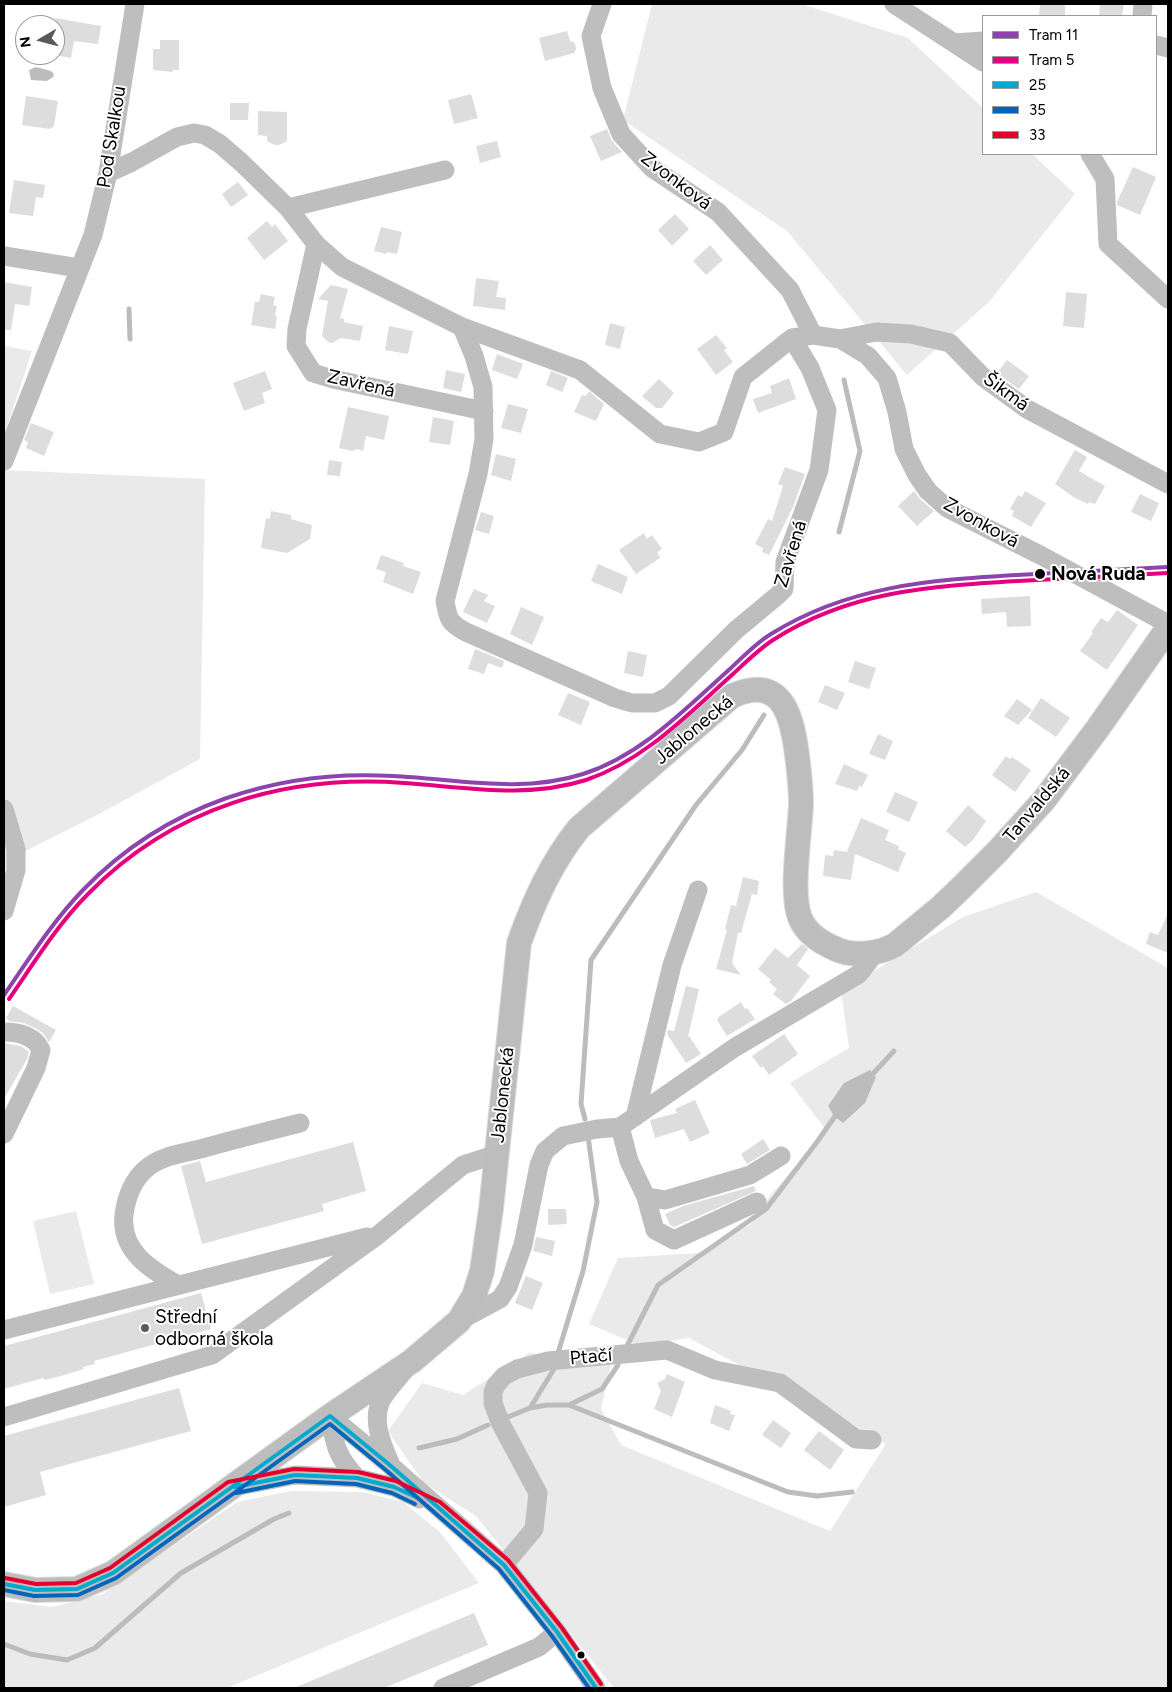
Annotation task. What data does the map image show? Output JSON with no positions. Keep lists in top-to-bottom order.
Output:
{
  "streets": {
    "main road": ["Jablonecká", "Tanvaldská"],
    "street": [
      "Pod Skalkou",
      "Zvonková",
      "Zavřená",
      "Šikmá",
      "Ptačí"
    ]
  },
  "crossings": [
    ["Zvonková", "Zavřená"],
    ["Zvonková", "Šikmá"],
    ["Zvonková", "Tanvaldská"],
    ["Jablonecká", "Tanvaldská"]
  ],
  "places": ["Nová Ruda", "Střední odborná škola"],
  "lines": [
    "tram line 11",
    "tram line 5",
    "transit line 25",
    "transit line 35",
    "transit line 33"
  ],
  "legend": [
    "Tram 11",
    "Tram 5",
    "25",
    "35",
    "33"
  ],
  "north": "left"
}
